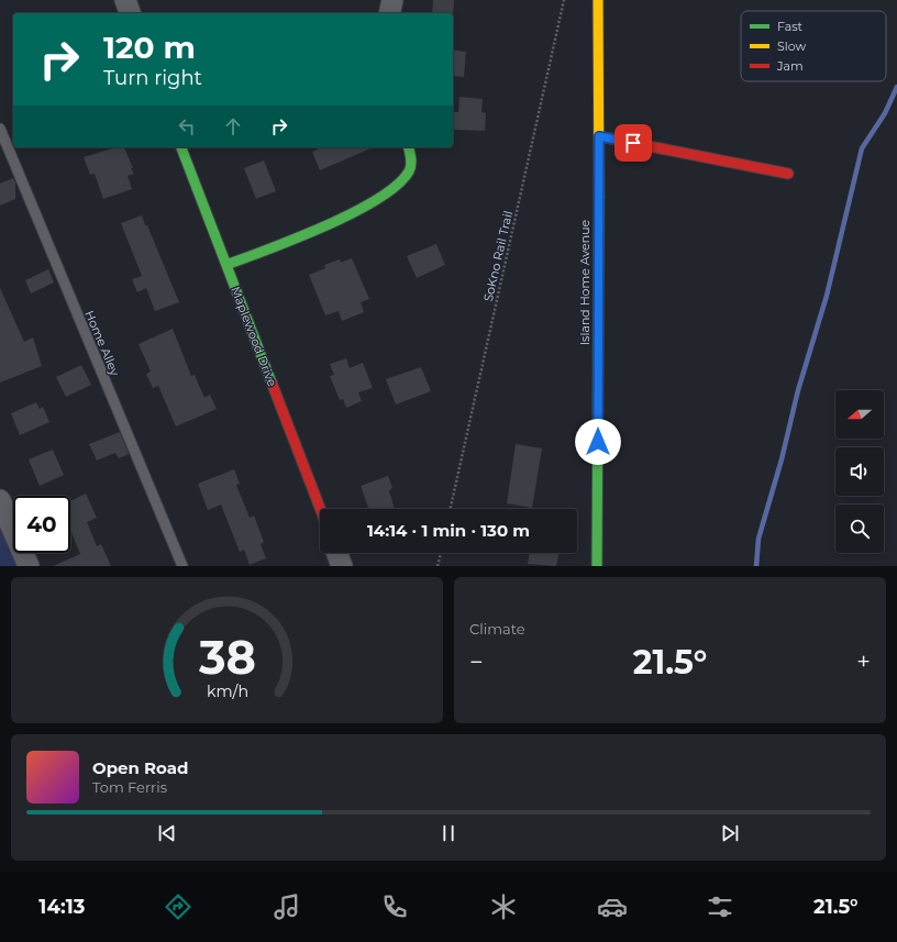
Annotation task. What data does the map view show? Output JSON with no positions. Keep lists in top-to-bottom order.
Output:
{
  "streets": {
    "street": ["Island Home Avenue", "Maplewood Drive"],
    "lane": ["Home Alley"],
    "path": ["SoKno Rail Trail"]
  },
  "legend": ["Fast", "Slow", "Jam"],
  "north": "left",
  "page": {
    "turn": ["120 m", "Turn right"],
    "limit": "40",
    "trip": "14:14 · 1 min · 130 m",
    "tile": "Climate",
    "heat": ["−", "21.5°", "+"],
    "song": ["Open Road", "Tom Ferris"],
    "tabs": ["14:13", "21.5°"],
    "gauge": ["38", "km/h"]
  }
}
